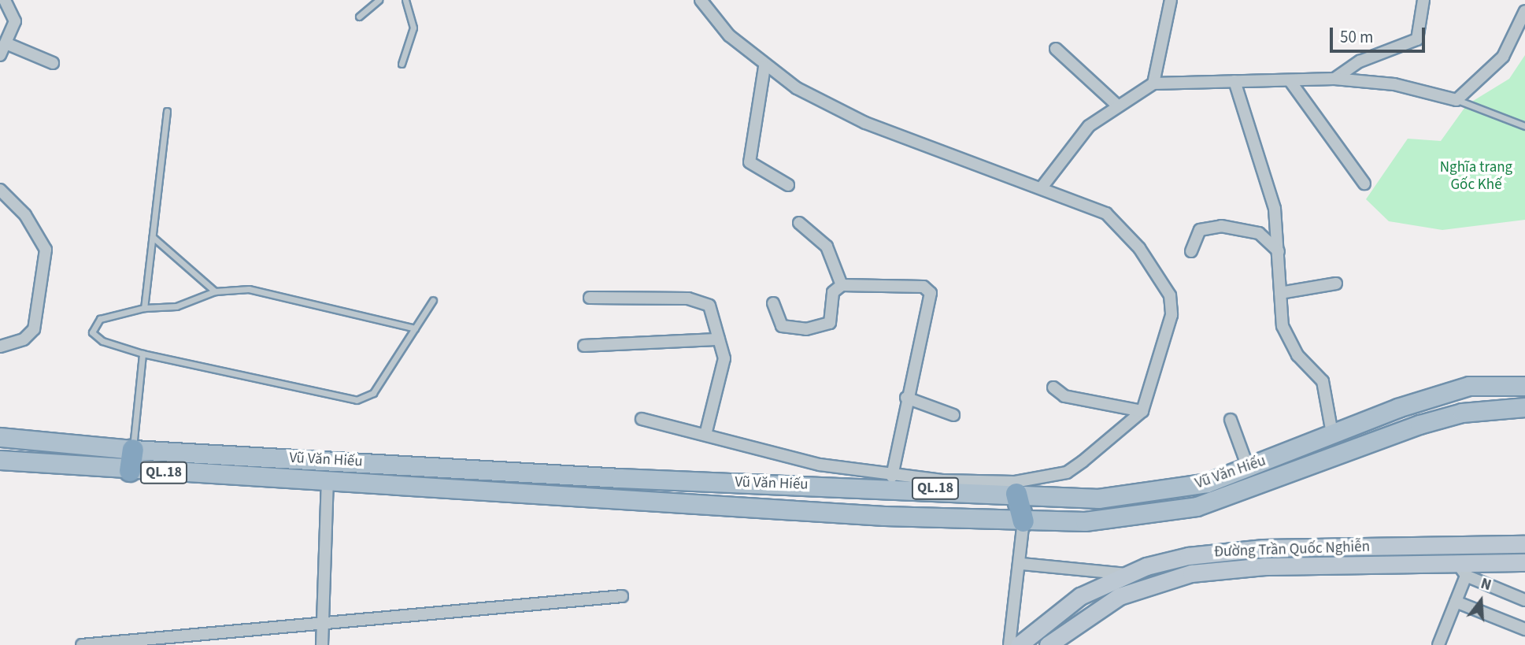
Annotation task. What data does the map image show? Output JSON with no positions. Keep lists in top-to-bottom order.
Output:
{
  "streets": {
    "main road": ["Vũ Văn Hiếu", "QL.18", "Đường Trần Quốc Nghiễn"]
  },
  "parks": ["Nghĩa trang Gốc Khế"],
  "scale_bar": "50 m",
  "north": "top"
}
